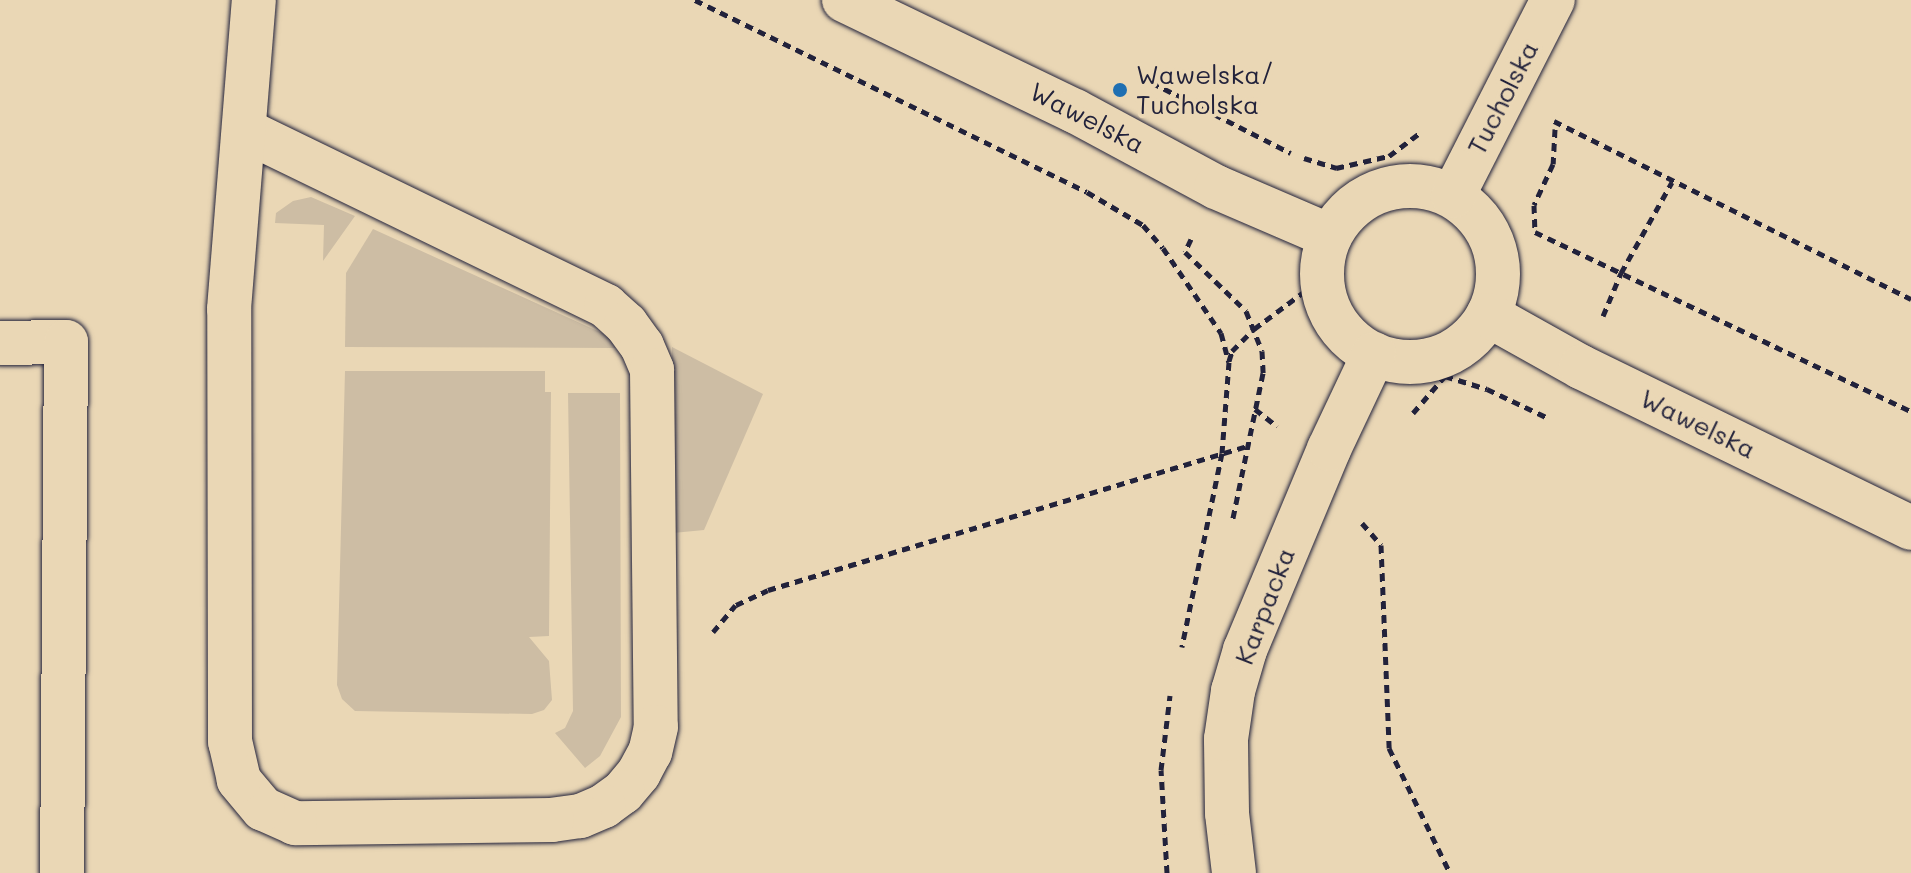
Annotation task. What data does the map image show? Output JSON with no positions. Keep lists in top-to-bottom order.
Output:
{
  "streets": {
    "street": ["Tucholska", "Wawelska", "Karpacka"]
  },
  "crossings": [
    ["Tucholska", "Wawelska"],
    ["Tucholska", "Karpacka"],
    ["Wawelska", "Karpacka"]
  ],
  "places": ["Wawelska/ Tucholska"]
}
